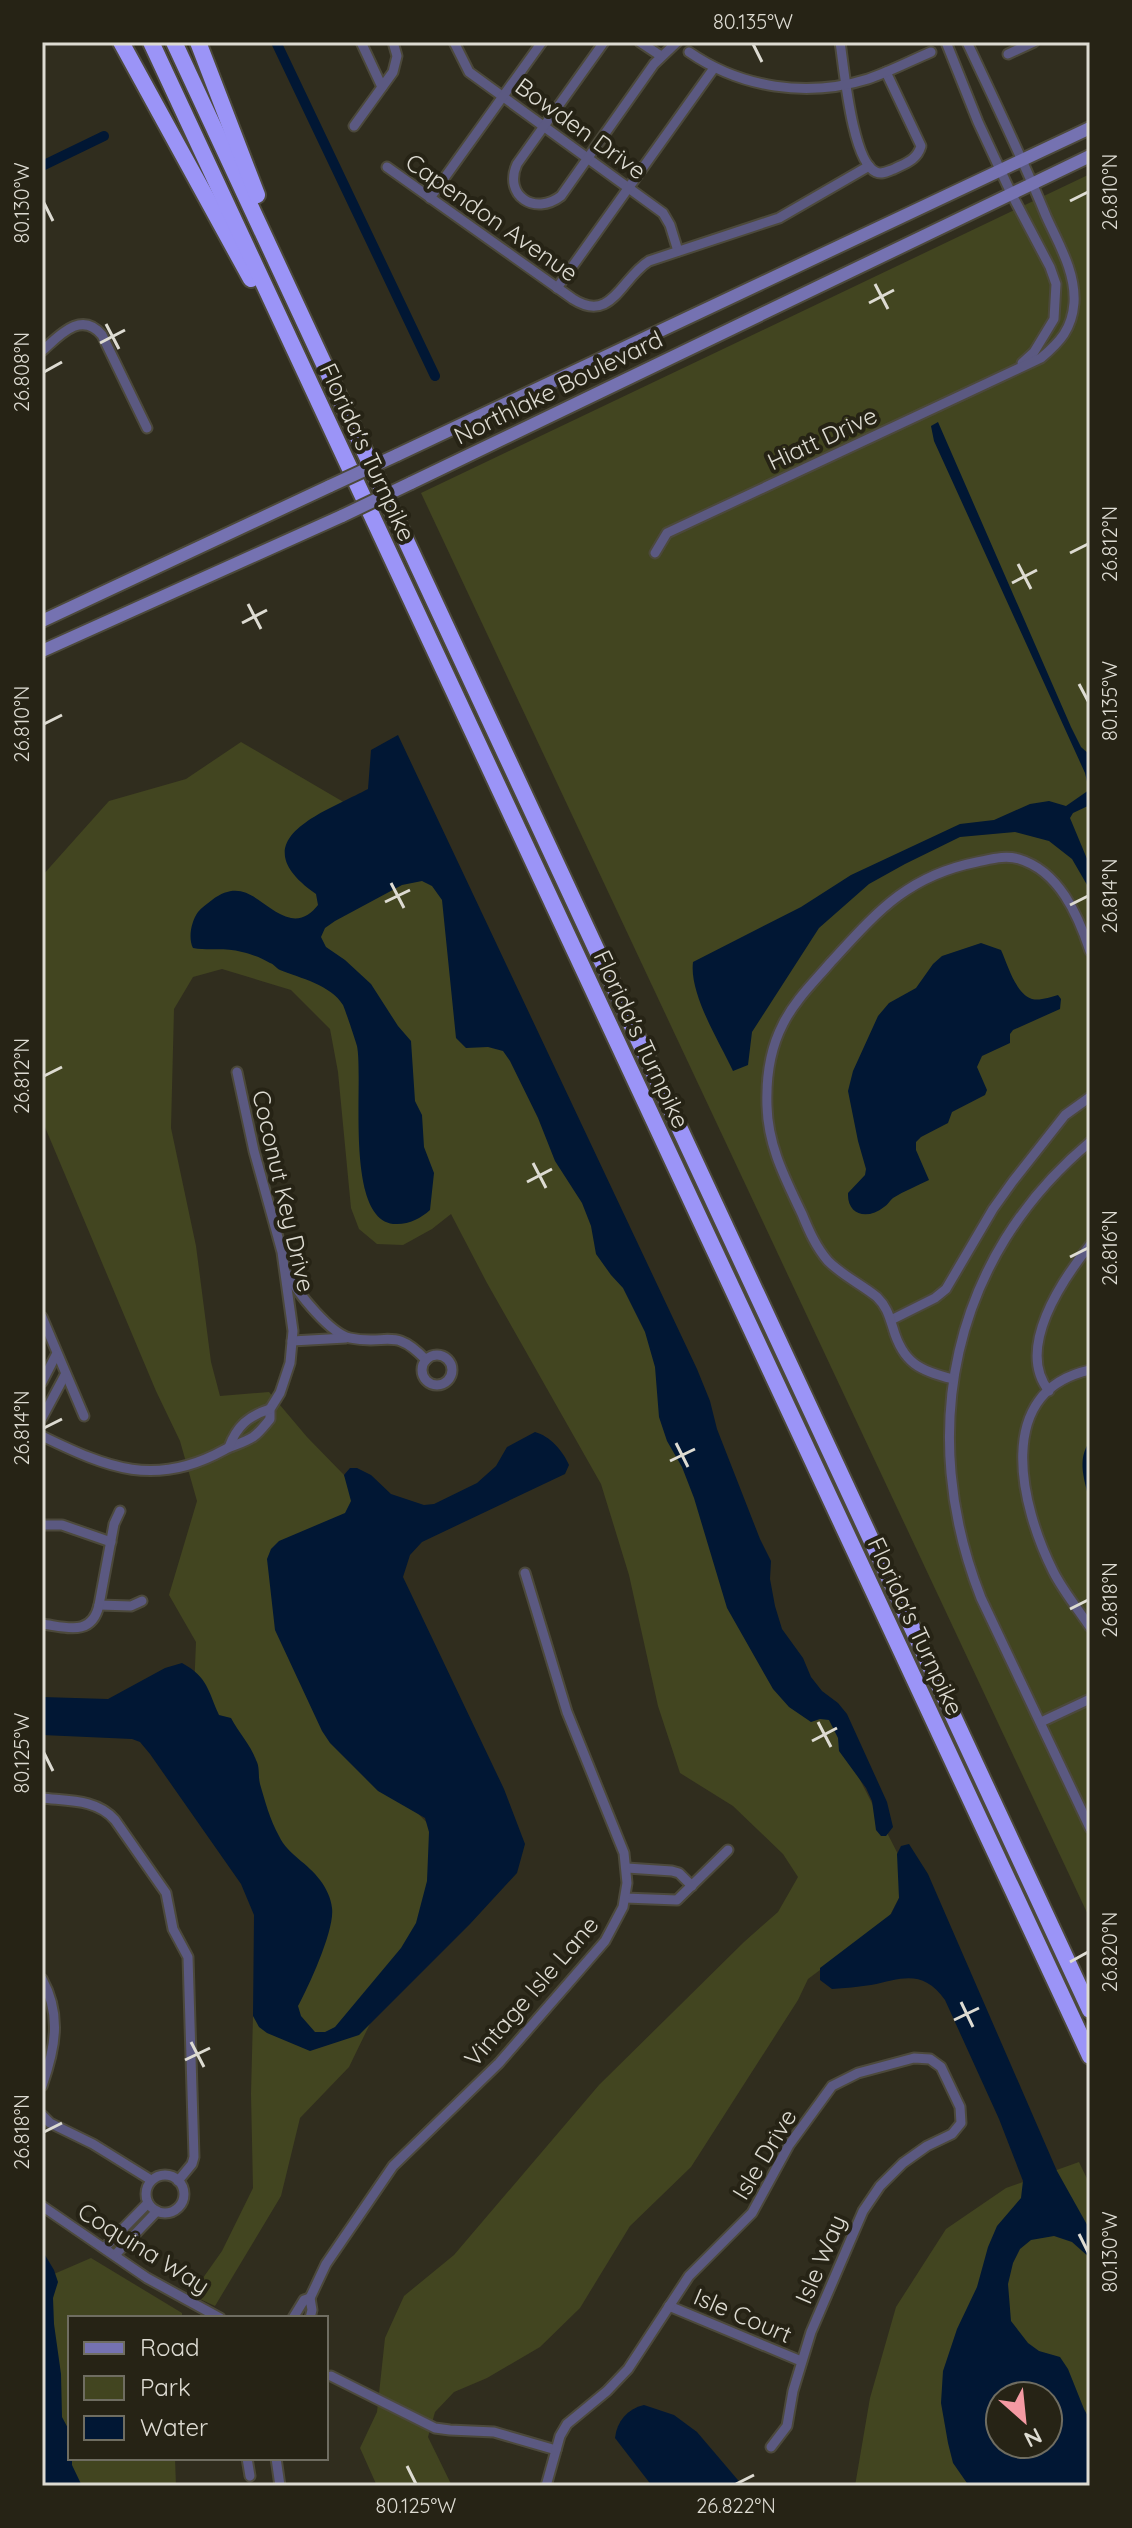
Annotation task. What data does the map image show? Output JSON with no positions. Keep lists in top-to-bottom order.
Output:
{
  "streets": {
    "highway": ["Florida's Turnpike"],
    "main road": ["Northlake Boulevard"],
    "street": [
      "Bowden Drive",
      "Capendon Avenue",
      "Hiatt Drive",
      "Coconut Key Drive",
      "Vintage Isle Lane",
      "Isle Drive",
      "Coquina Way",
      "Isle Way",
      "Isle Court"
    ]
  },
  "crossings": [
    ["Bowden Drive", "Capendon Avenue"],
    ["Northlake Boulevard", "Hiatt Drive"],
    ["Isle Drive", "Isle Way"],
    ["Isle Drive", "Isle Court"],
    ["Isle Way", "Isle Court"]
  ],
  "legend": ["Road", "Park", "Water"],
  "north": "bottom right",
  "coordinates": [
    "80.135°W",
    "26.810°N",
    "80.130°W",
    "26.808°N",
    "26.812°N",
    "26.814°N",
    "26.816°N",
    "26.818°N",
    "80.125°W",
    "26.820°N",
    "26.822°N"
  ]
}
